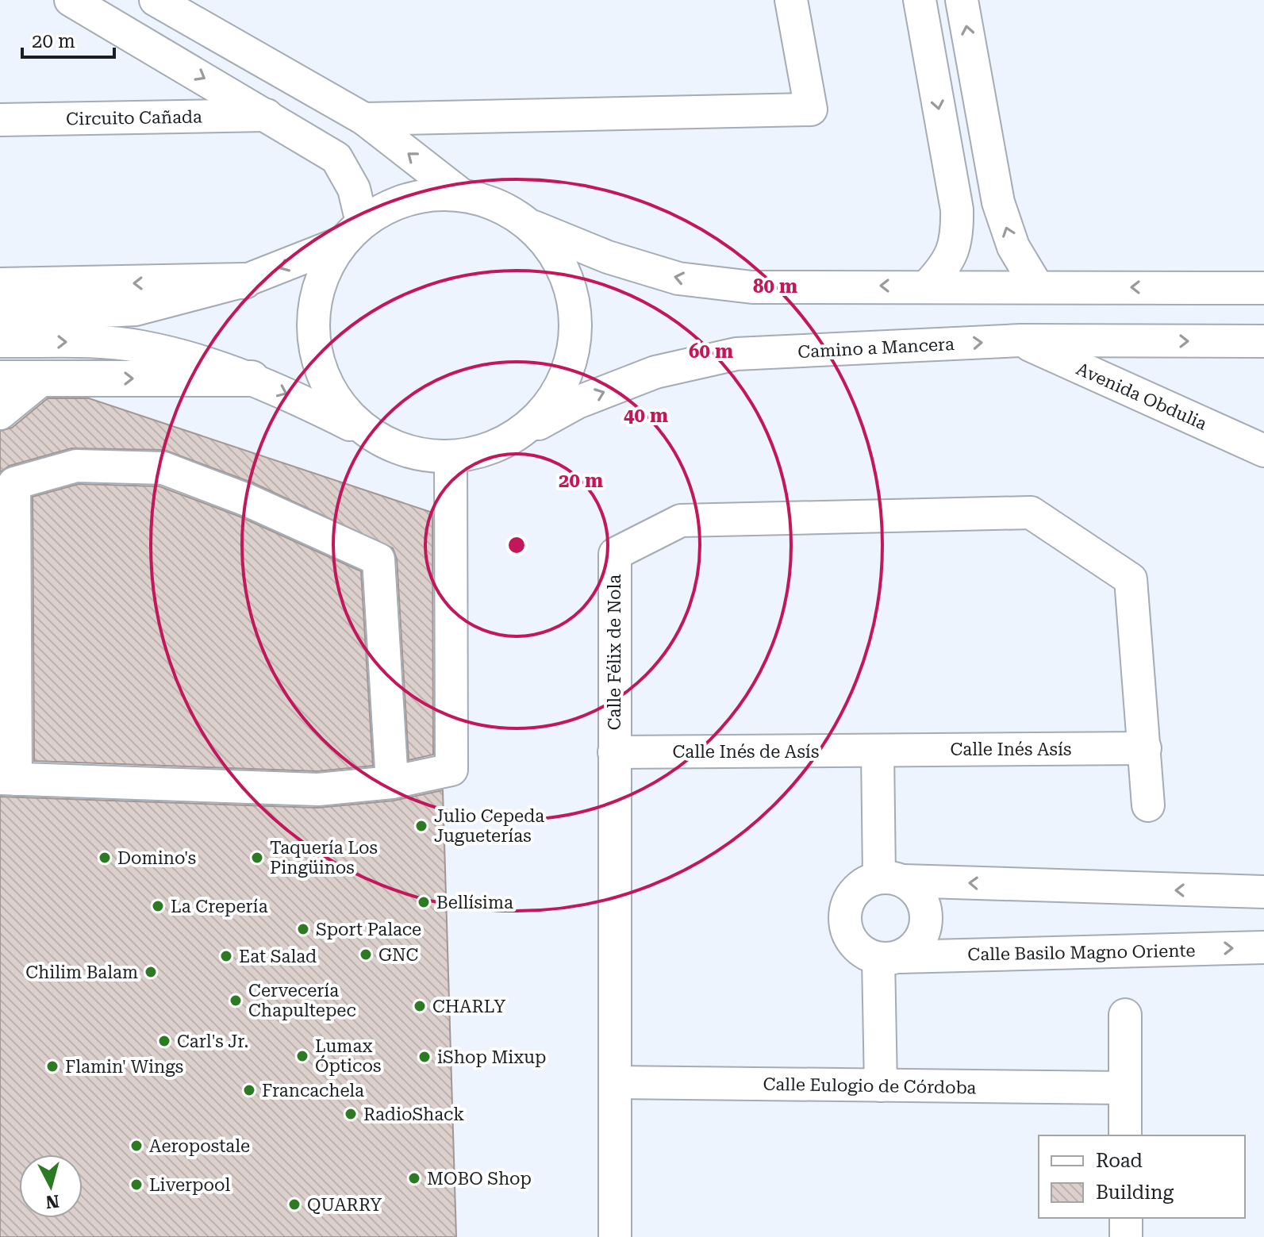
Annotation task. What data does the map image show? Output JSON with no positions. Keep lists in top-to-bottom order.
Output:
{
  "streets": {
    "street": [
      "Circuito Cañada",
      "Camino a Mancera",
      "Avenida Obdulia",
      "Calle Félix de Nola",
      "Calle Inés Asís",
      "Calle Inés de Asís",
      "Calle Basilo Magno Oriente",
      "Calle Eulogio de Córdoba"
    ]
  },
  "crossings": [
    ["Camino a Mancera", "Avenida Obdulia"],
    ["Calle Félix de Nola", "Calle Inés Asís"],
    ["Calle Félix de Nola", "Calle Inés de Asís"],
    ["Calle Félix de Nola", "Calle Eulogio de Córdoba"],
    ["Calle Inés Asís", "Calle Inés de Asís"]
  ],
  "places": [
    "Julio Cepeda Jugueterías",
    "Domino's",
    "Taquería Los Pingüinos",
    "Bellísima",
    "La Crepería",
    "Sport Palace",
    "GNC",
    "Eat Salad",
    "Chilim Balam",
    "Cervecería Chapultepec",
    "CHARLY",
    "Carl's Jr.",
    "Lumax Ópticos",
    "iShop Mixup",
    "Flamin' Wings",
    "Francachela",
    "RadioShack",
    "Aeropostale",
    "MOBO Shop",
    "Liverpool",
    "QUARRY"
  ],
  "legend": ["Road", "Building"],
  "scale_bar": "20 m",
  "north": "bottom",
  "rings": [
    "80 m",
    "60 m",
    "40 m",
    "20 m"
  ]
}
